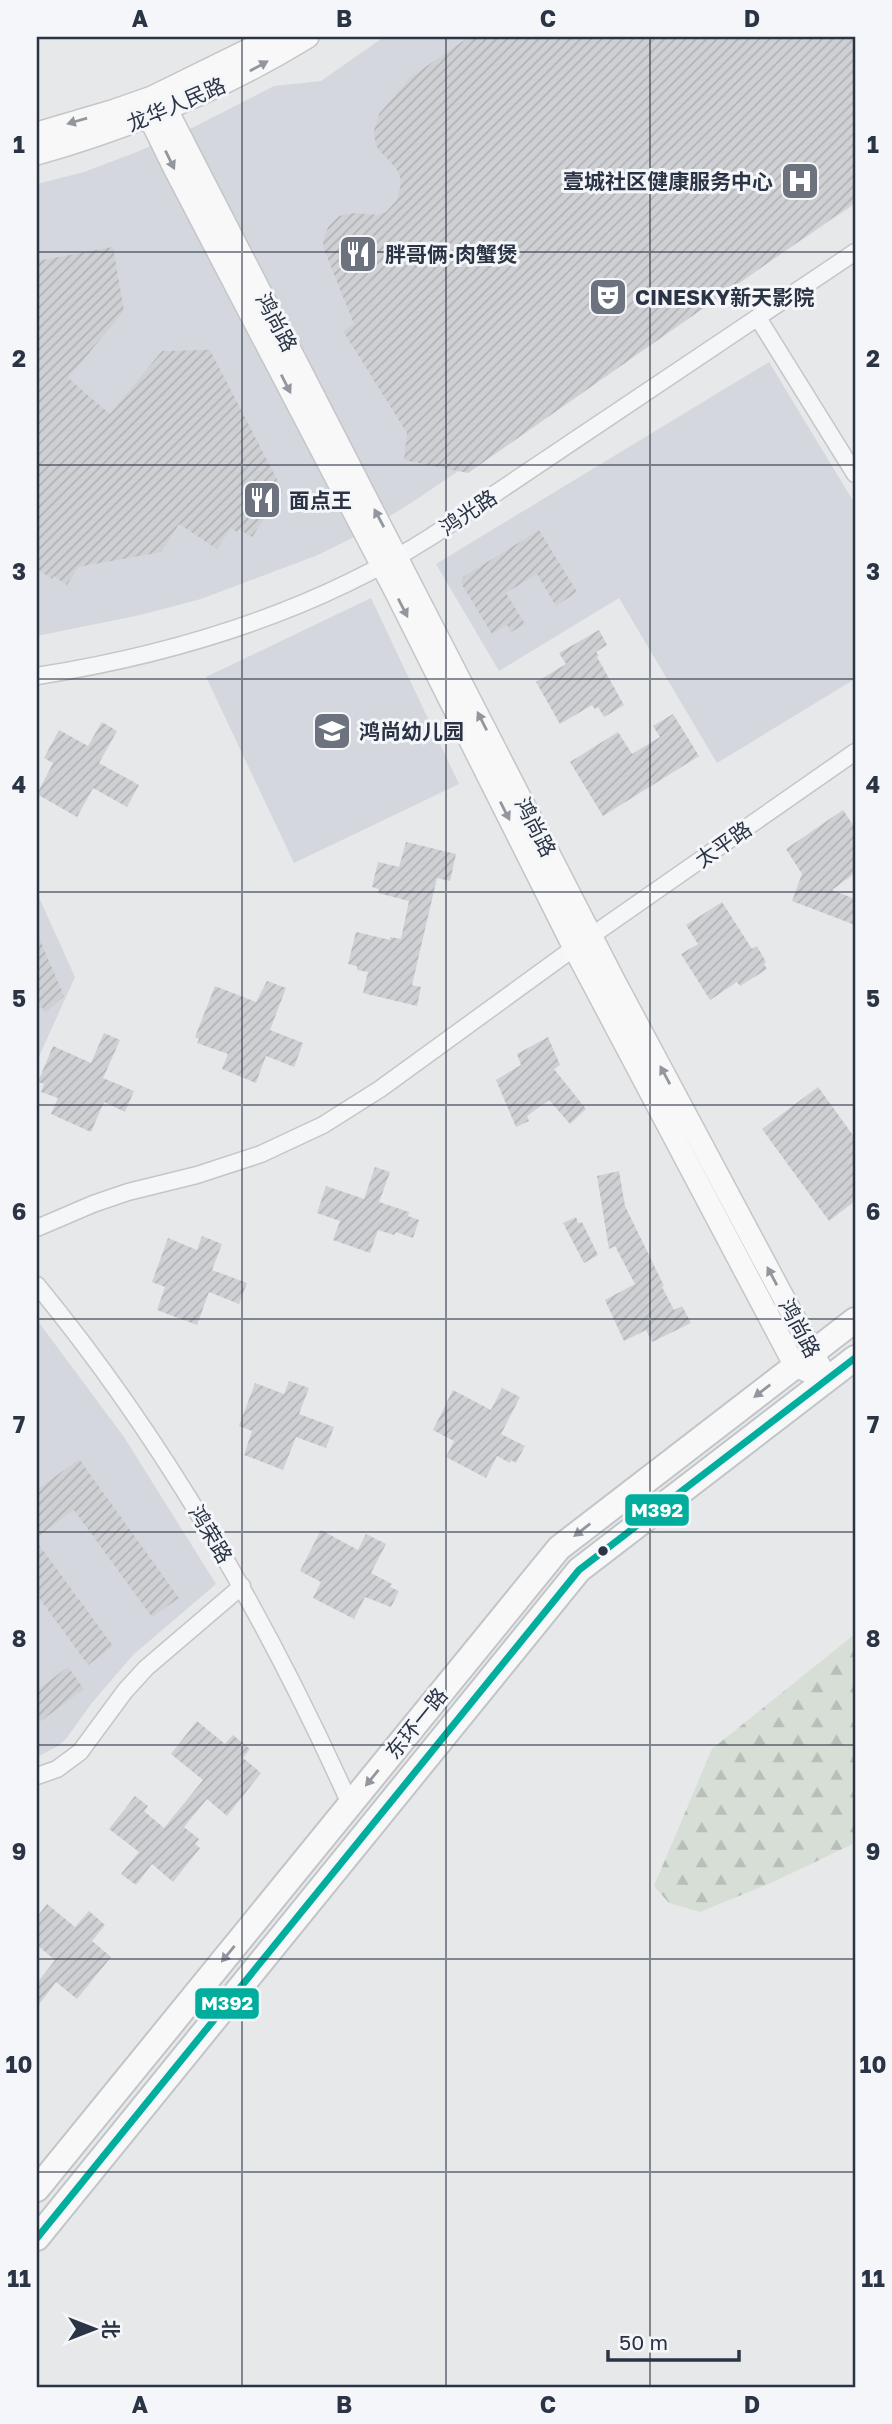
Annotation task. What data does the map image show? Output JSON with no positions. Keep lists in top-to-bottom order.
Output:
{
  "streets": {
    "main road": ["东环一路"],
    "street": [
      "龙华人民路",
      "鸿尚路",
      "鸿光路",
      "太平路",
      "鸿荣路"
    ]
  },
  "crossings": [
    ["龙华人民路", "鸿尚路"],
    ["鸿尚路", "鸿光路"],
    ["鸿尚路", "太平路"],
    ["鸿尚路", "东环一路"],
    ["鸿荣路", "东环一路"]
  ],
  "places": {
    "hospital": ["壹城社区健康服务中心"],
    "restaurant": ["胖哥俩·肉蟹煲", "面点王"],
    "theatre": ["CINESKY新天影院"],
    "school or university": ["鸿尚幼儿园"]
  },
  "lines": ["transit line M392"],
  "scale_bar": "50 m",
  "north": "right",
  "grid": {
    "columns": [
      "A",
      "B",
      "C",
      "D"
    ],
    "rows": [
      "1",
      "2",
      "3",
      "4",
      "5",
      "6",
      "7",
      "8",
      "9",
      "10",
      "11"
    ]
  }
}
